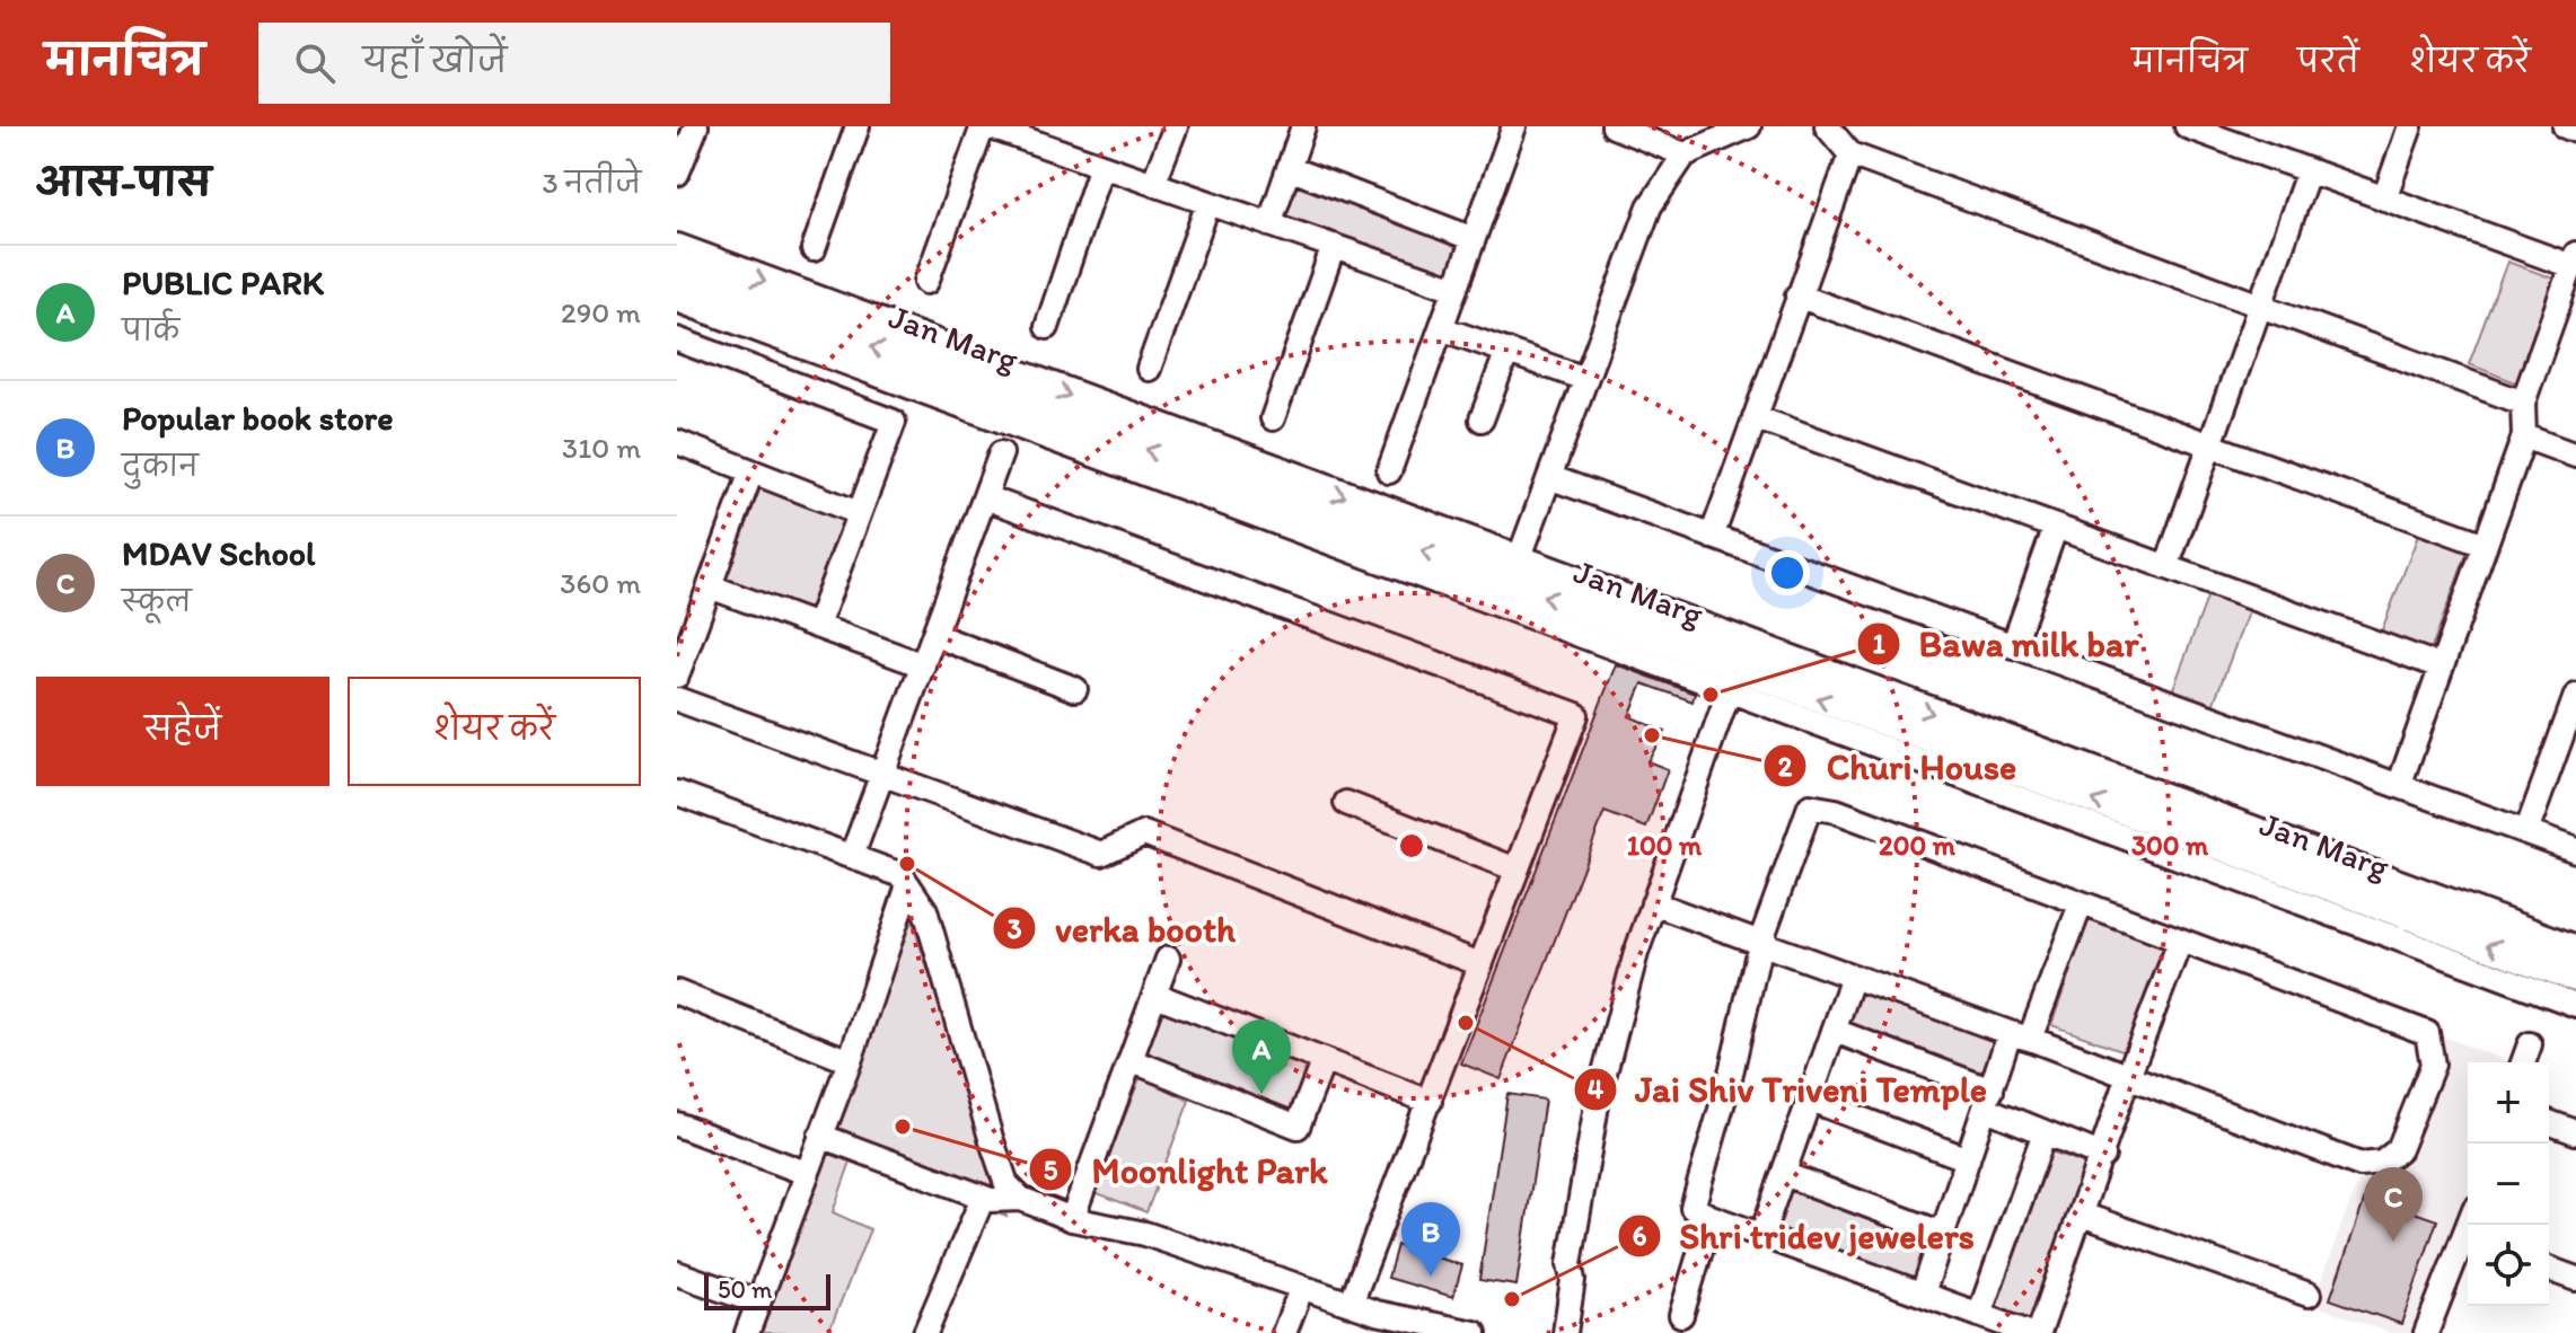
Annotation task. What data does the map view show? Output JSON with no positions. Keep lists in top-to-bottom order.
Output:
{
  "streets": {
    "main road": ["Jan Marg"]
  },
  "places": [
    "Bawa milk bar",
    "Churi House",
    "verka booth",
    "Jai Shiv Triveni Temple",
    "Moonlight Park",
    "Shri tridev jewelers"
  ],
  "scale_bar": "50 m",
  "page": {
    "header": "मानचित्र",
    "search": "यहाँ खोजें",
    "nav": ["मानचित्र", "परतें", "शेयर करें"],
    "heading": ["आस-पास", "3 नतीजे"],
    "list": [
      {
        "mark": "A",
        "name": "PUBLIC PARK",
        "note": "पार्क",
        "value": "290 m"
      },
      {
        "mark": "B",
        "name": "Popular book store",
        "note": "दुकान",
        "value": "310 m"
      },
      {
        "mark": "C",
        "name": "MDAV School",
        "note": "स्कूल",
        "value": "360 m"
      }
    ],
    "buttons": ["सहेजें", "शेयर करें"],
    "pins": ["A", "C", "B"],
    "map_buttons": ["+", "−"],
    "scale": "50 m"
  },
  "rings": ["100 m", "200 m", "300 m"]
}
